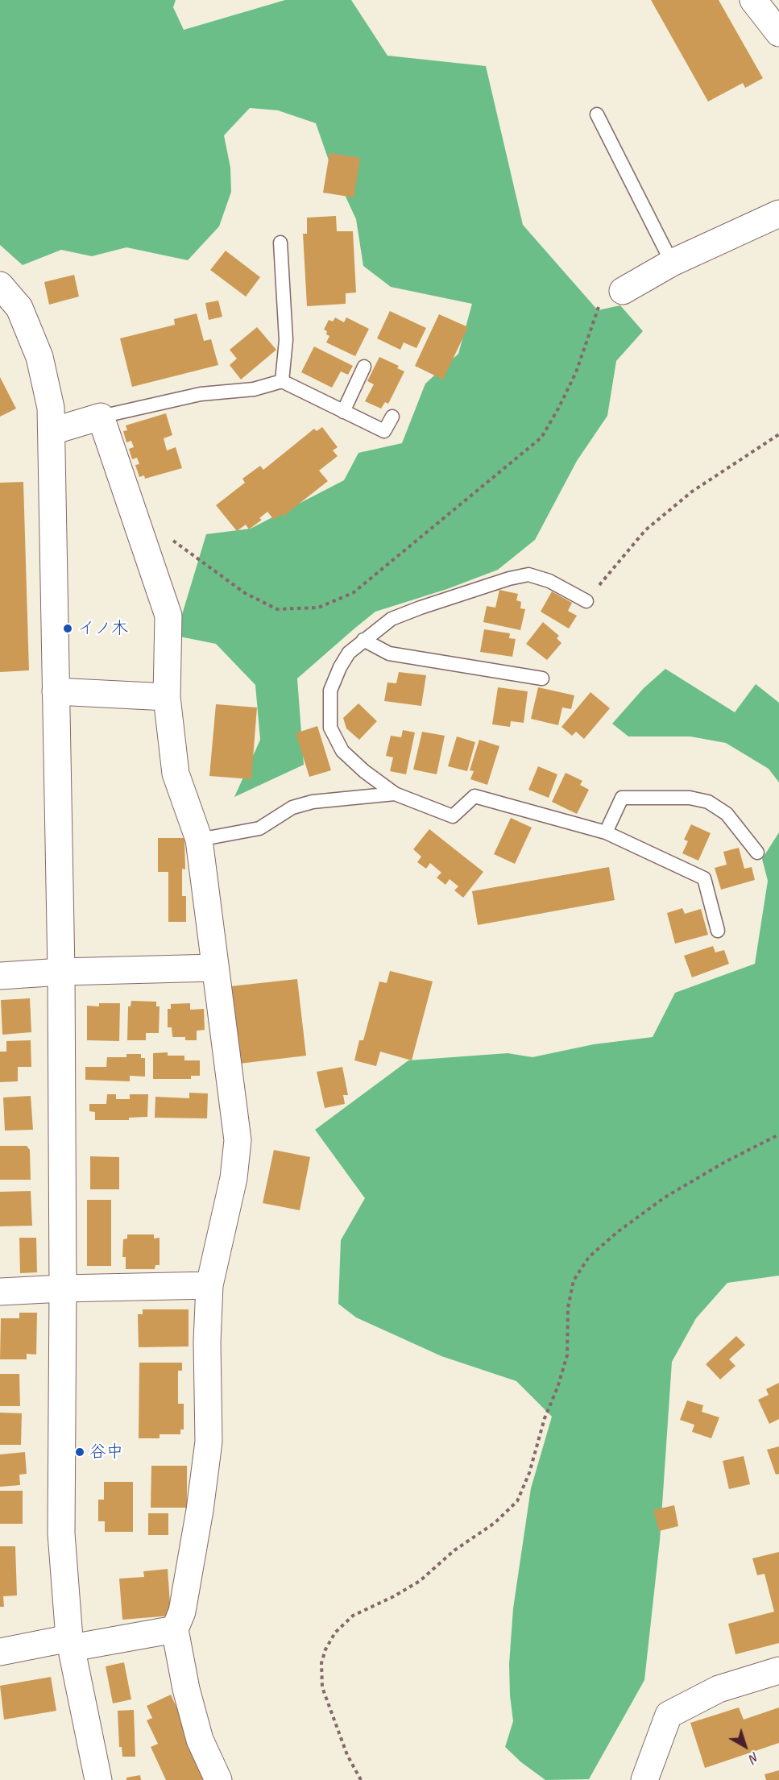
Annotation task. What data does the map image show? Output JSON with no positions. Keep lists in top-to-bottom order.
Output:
{
  "places": ["イノ木", "谷中"],
  "north": "bottom right"
}
